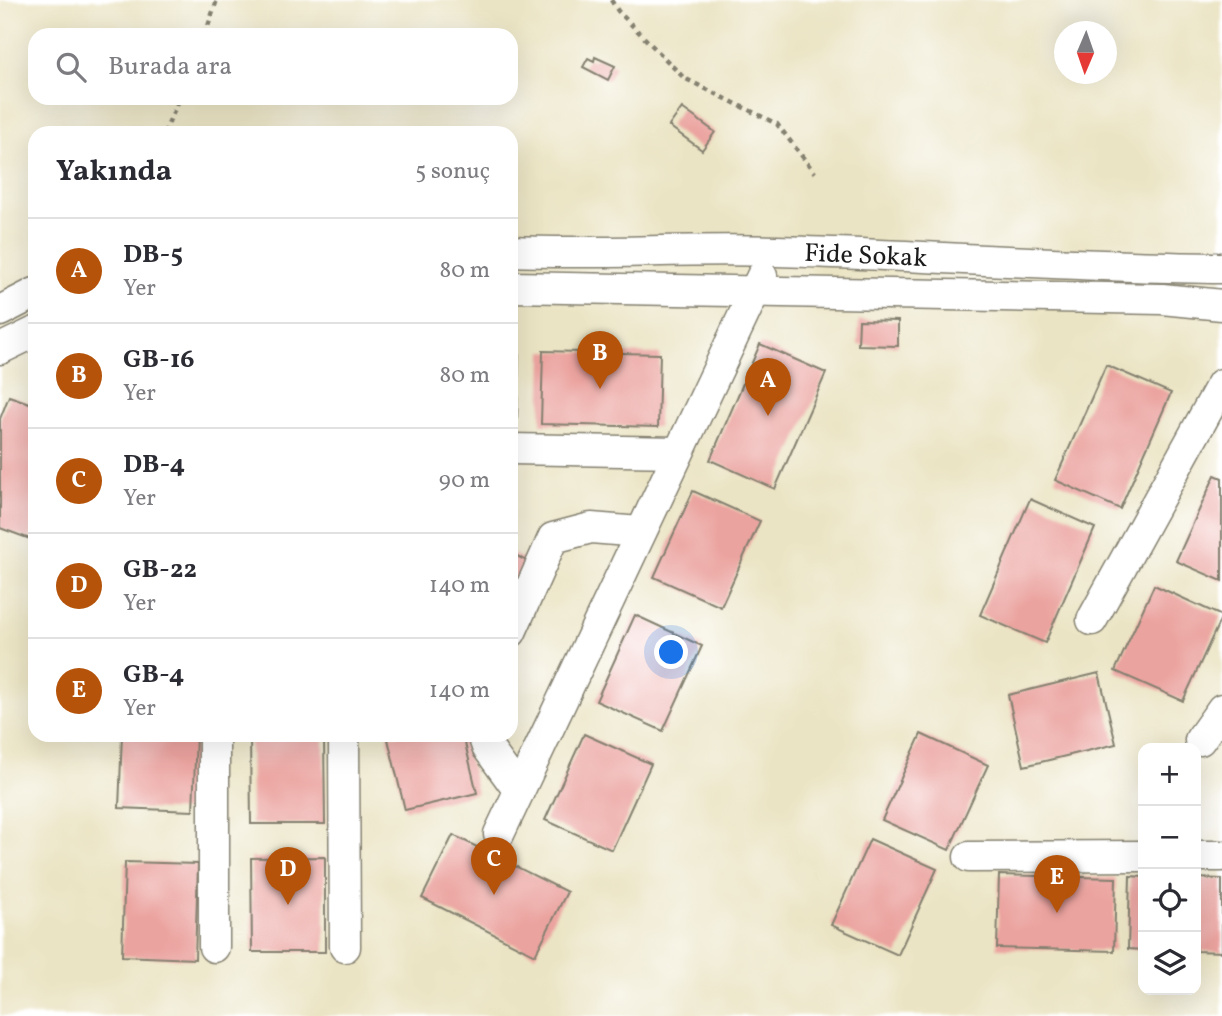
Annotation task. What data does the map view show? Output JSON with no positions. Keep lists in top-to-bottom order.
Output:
{
  "streets": {
    "street": ["Fide Sokak"]
  },
  "north": "bottom",
  "page": {
    "search": "Burada ara",
    "heading": ["Yakında", "5 sonuç"],
    "list": [
      {
        "mark": "A",
        "name": "DB-5",
        "note": "Yer",
        "value": "80 m"
      },
      {
        "mark": "B",
        "name": "GB-16",
        "note": "Yer",
        "value": "80 m"
      },
      {
        "mark": "C",
        "name": "DB-4",
        "note": "Yer",
        "value": "90 m"
      },
      {
        "mark": "D",
        "name": "GB-22",
        "note": "Yer",
        "value": "140 m"
      },
      {
        "mark": "E",
        "name": "GB-4",
        "note": "Yer",
        "value": "140 m"
      }
    ],
    "pins": [
      "B",
      "A",
      "C",
      "D",
      "E"
    ],
    "map_buttons": ["+", "−"]
  }
}
